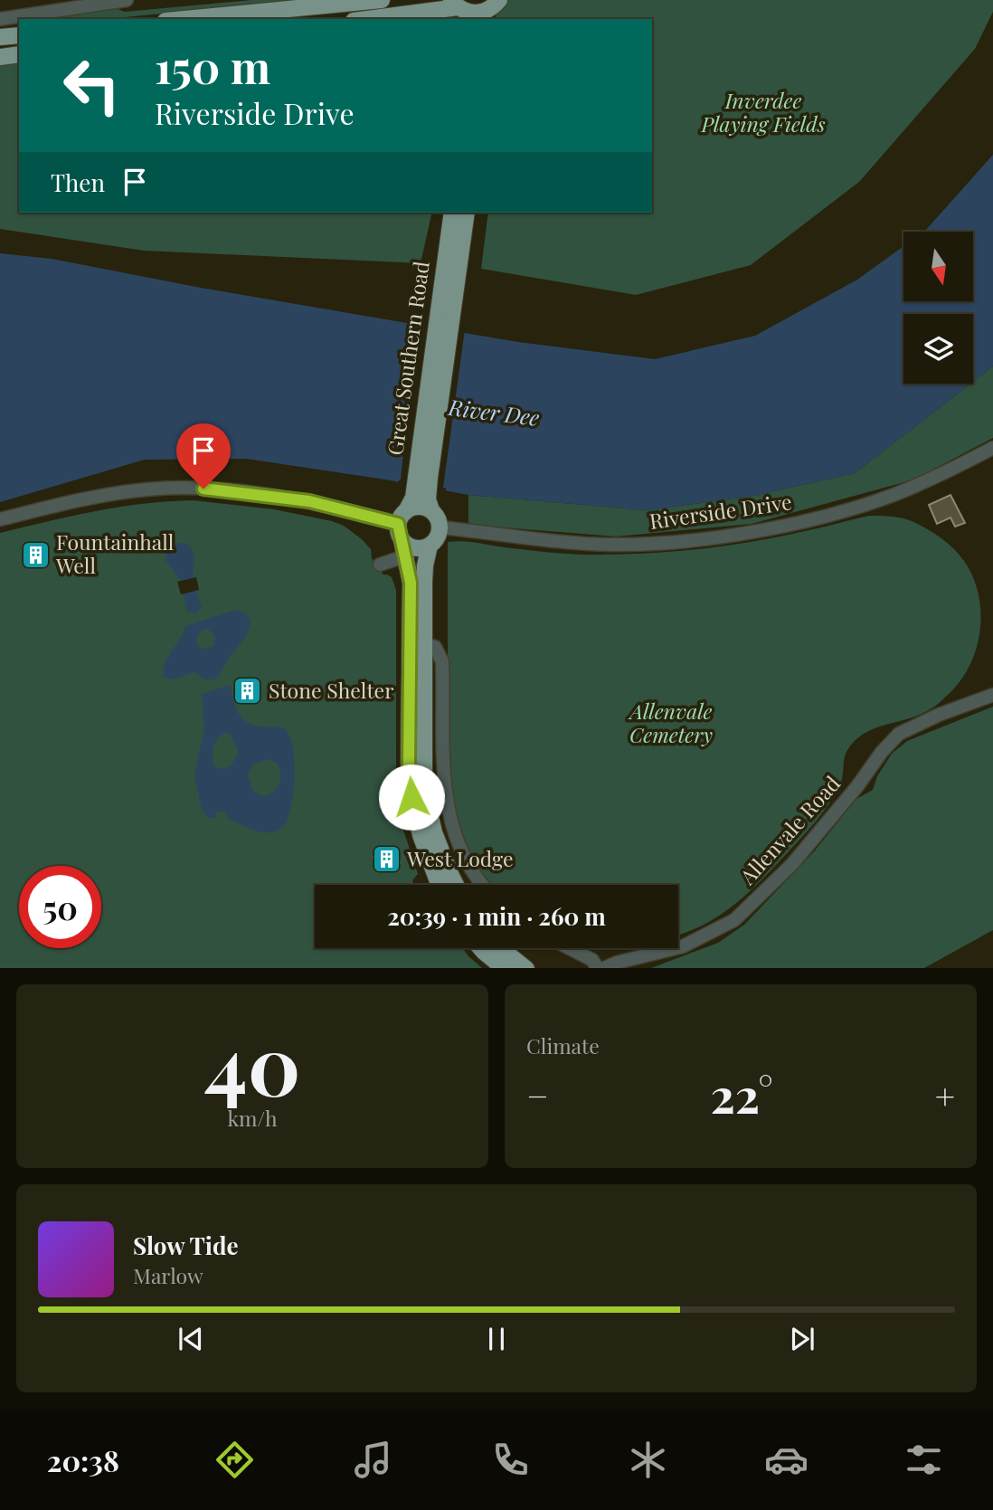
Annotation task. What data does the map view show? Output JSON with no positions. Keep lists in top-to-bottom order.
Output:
{
  "streets": {
    "main road": ["Great Southern Road"],
    "street": ["Riverside Drive", "Allenvale Road"]
  },
  "water": ["River Dee"],
  "parks": ["Inverdee Playing Fields", "Allenvale Cemetery"],
  "places": {
    "building": ["Fountainhall Well", "Stone Shelter", "West Lodge"]
  },
  "north": "bottom",
  "page": {
    "turn": ["150 m", "Riverside Drive"],
    "then": "Then",
    "limit": "50",
    "trip": "20:39 · 1 min · 260 m",
    "tile": [
      ["40", "km/h"],
      "Climate"
    ],
    "heat": ["−", "22°", "+"],
    "song": ["Slow Tide", "Marlow"],
    "tabs": "20:38"
  }
}
